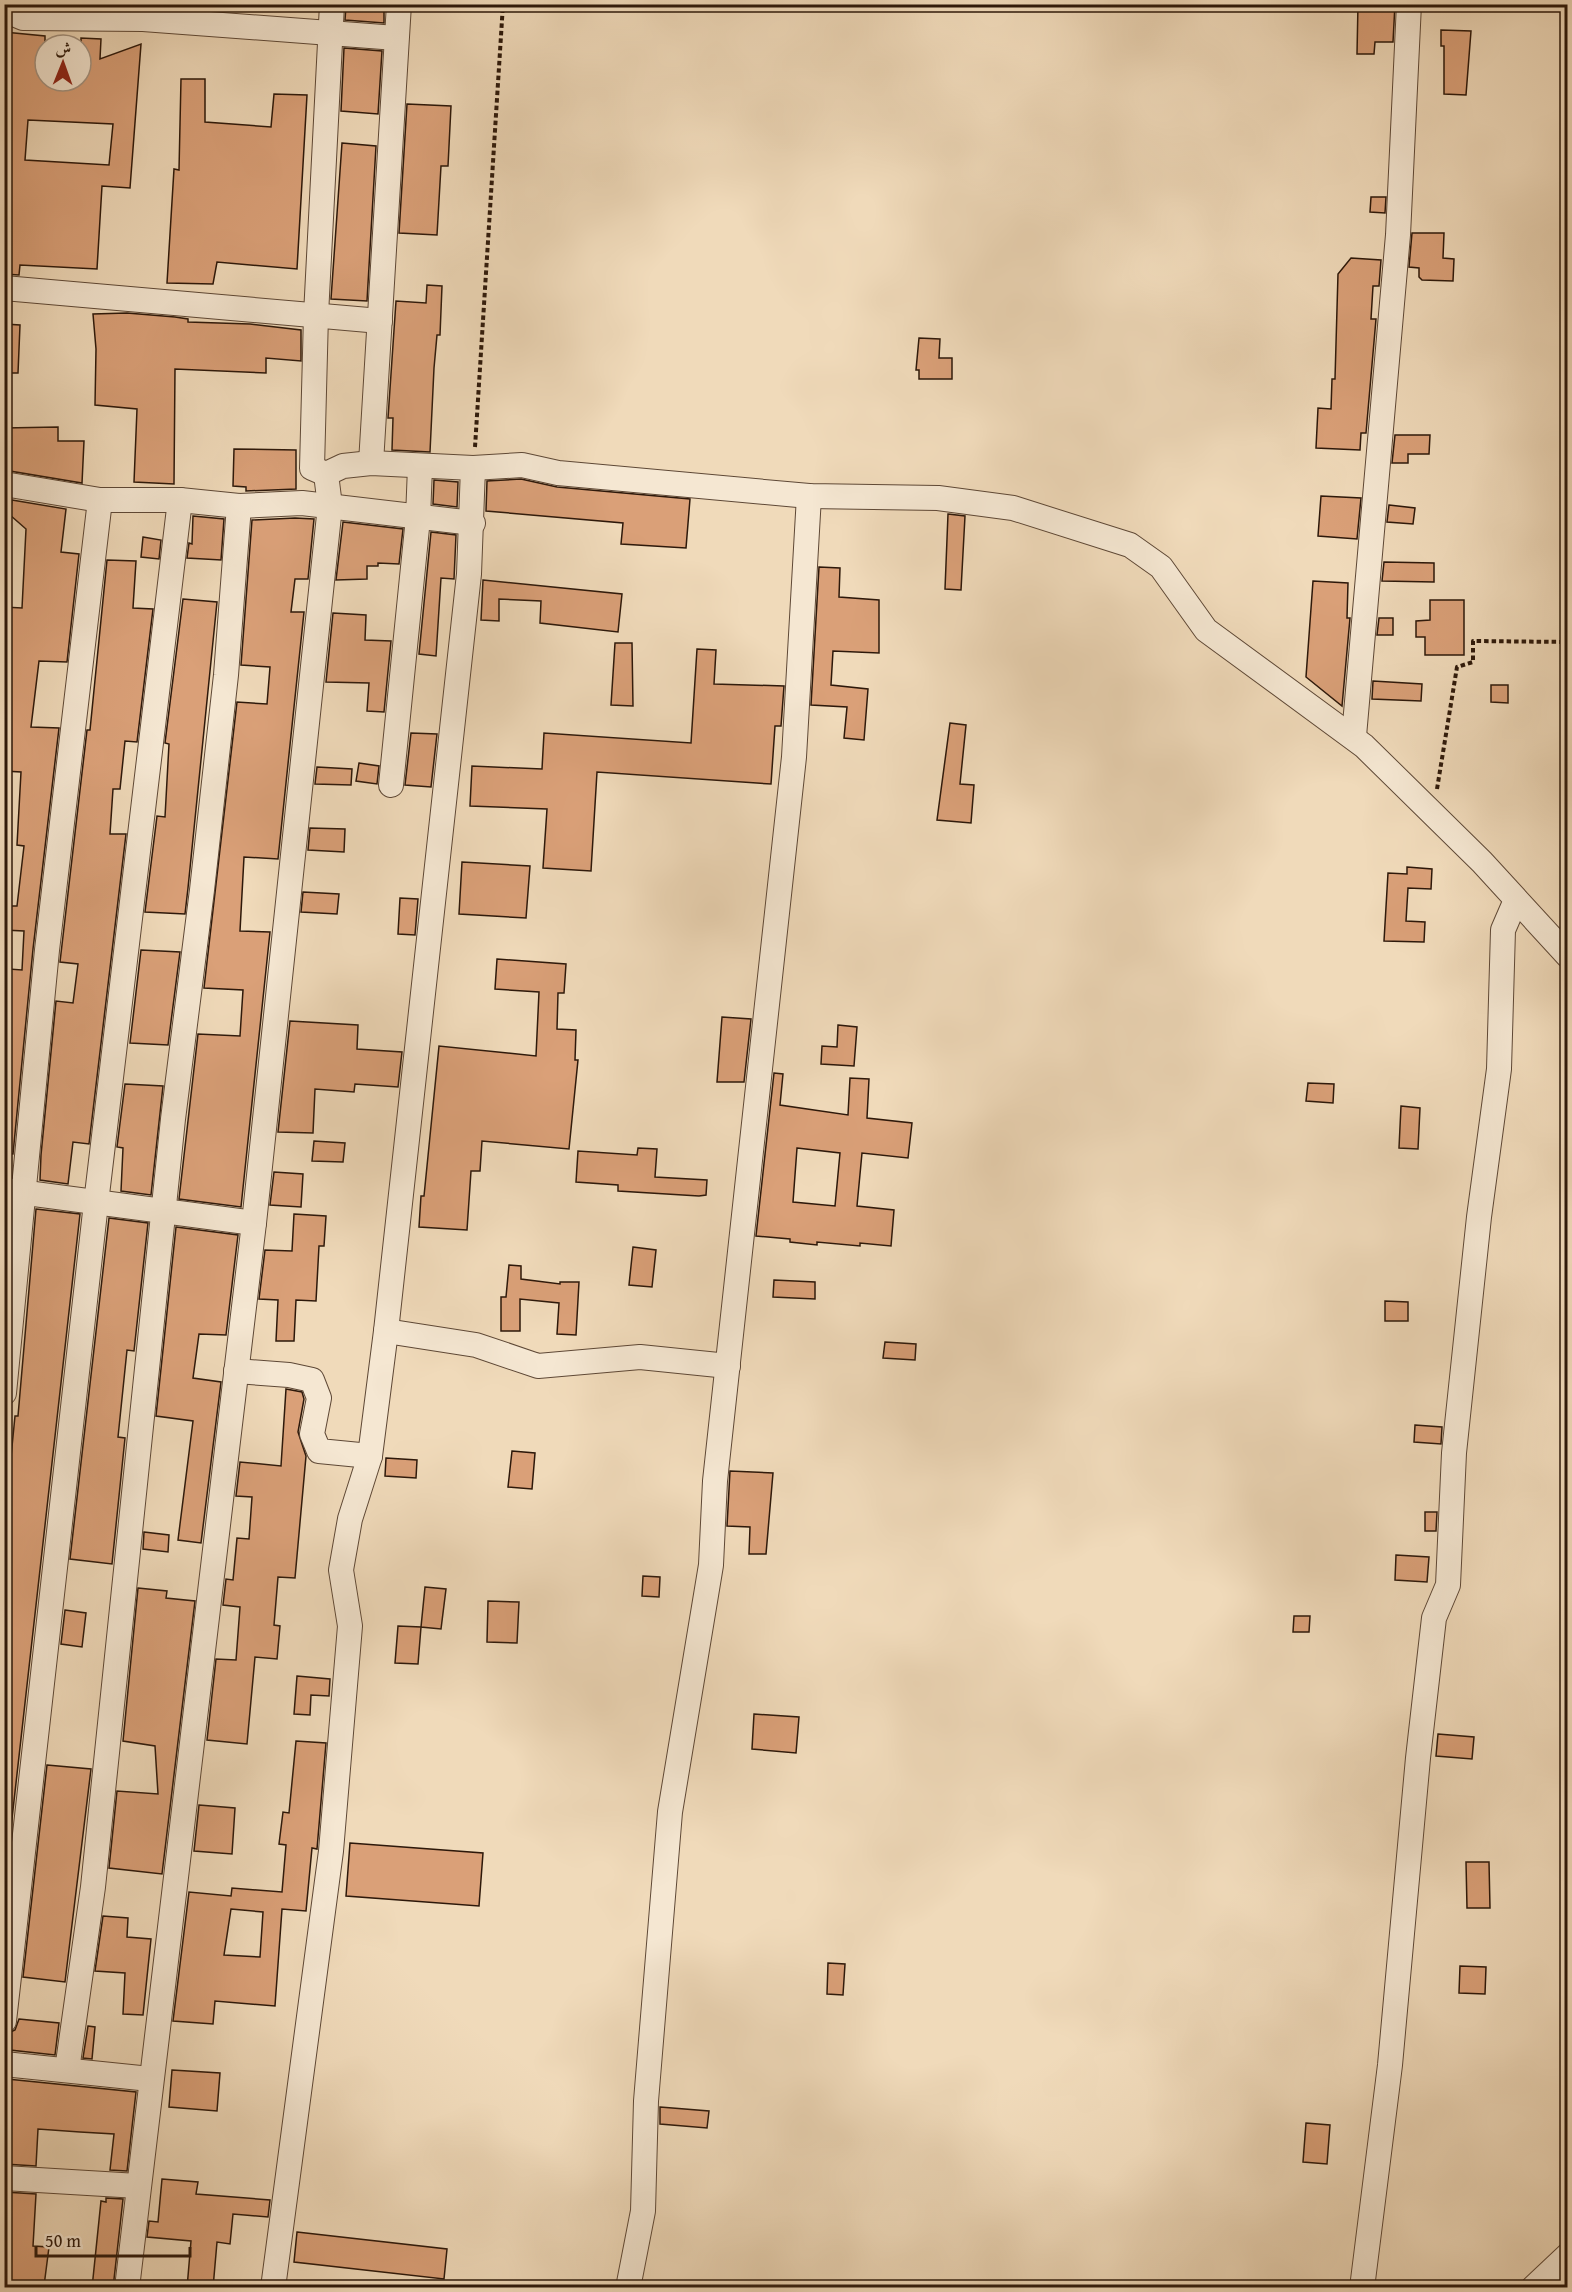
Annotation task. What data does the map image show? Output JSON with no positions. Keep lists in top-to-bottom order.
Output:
{
  "scale_bar": "50 m",
  "north": "top"
}
